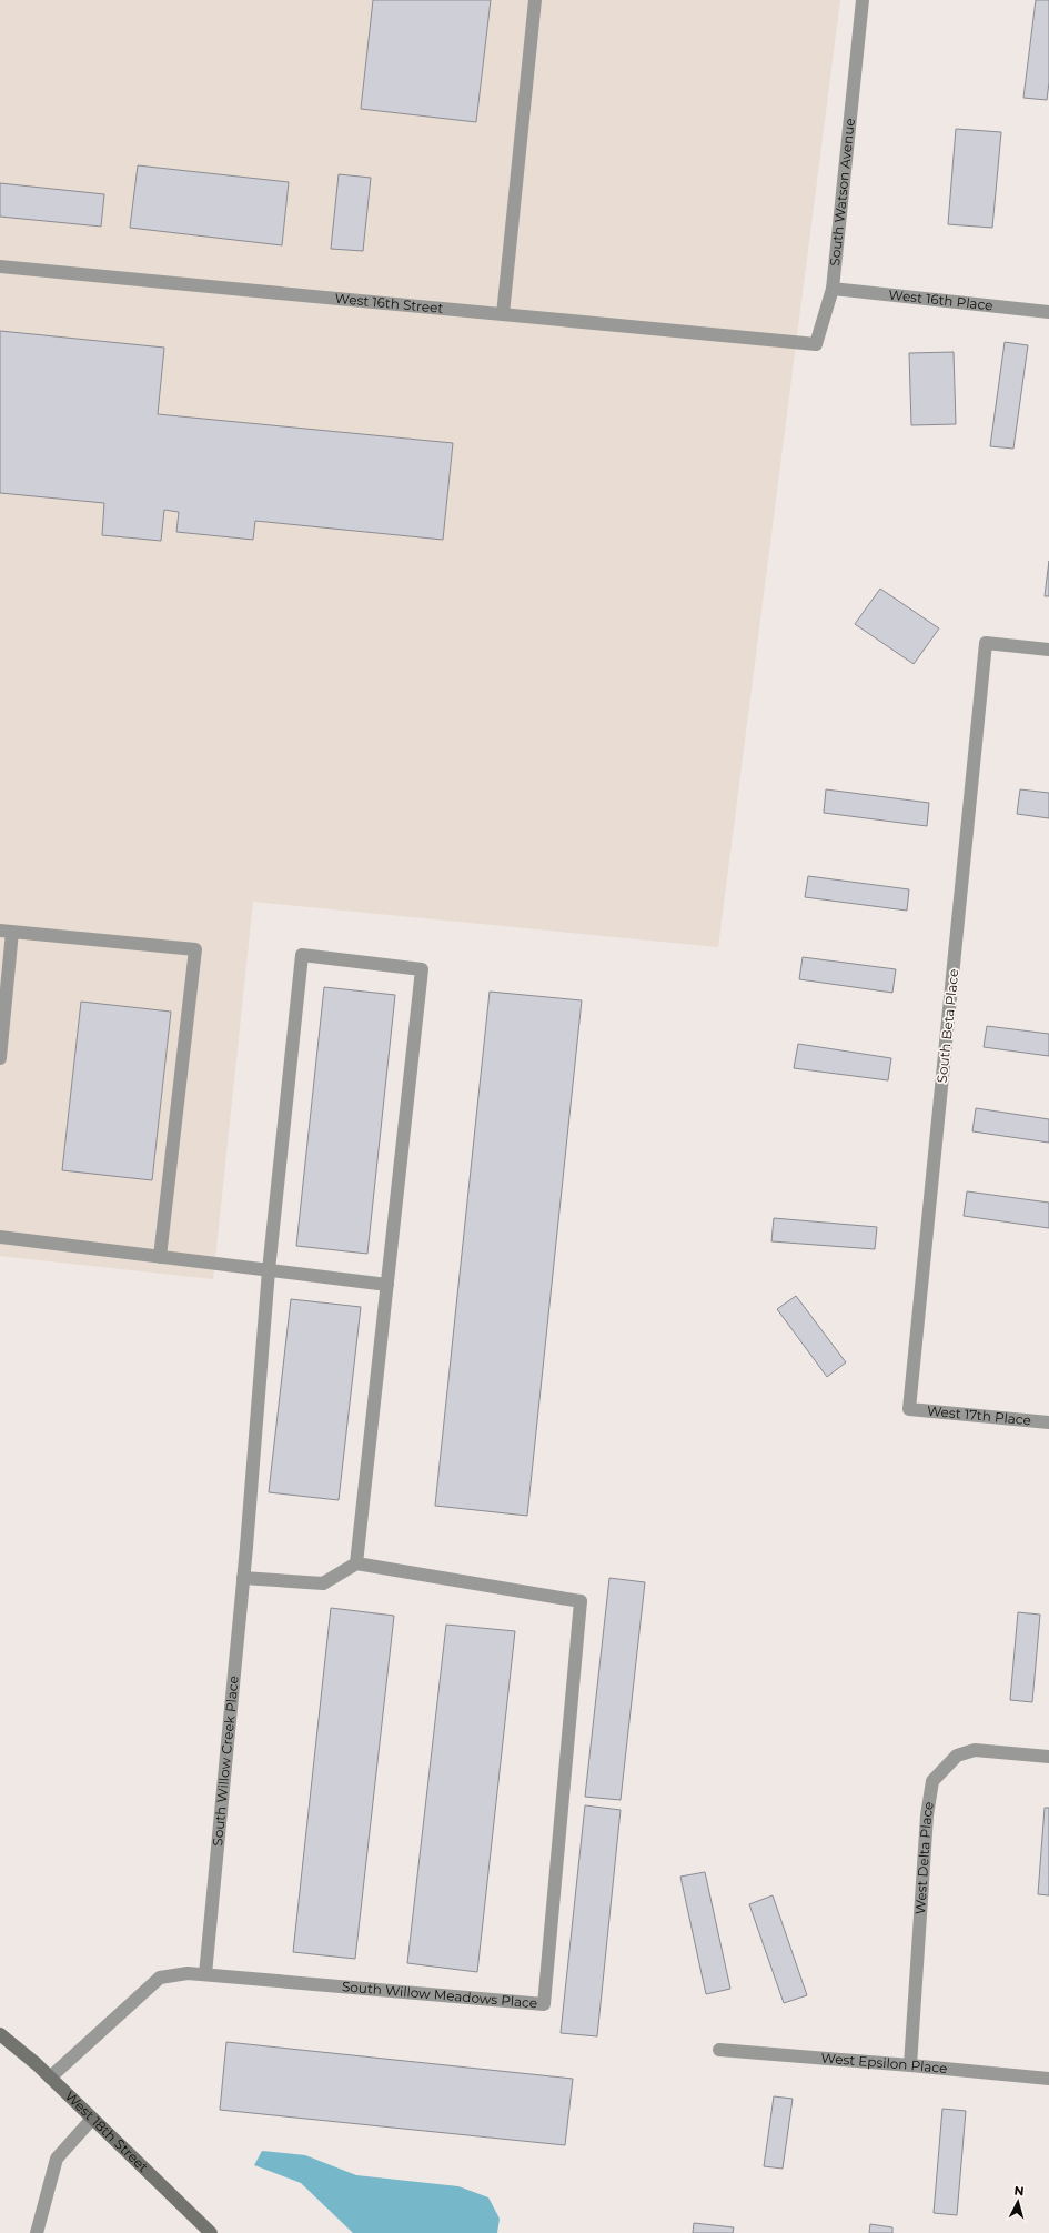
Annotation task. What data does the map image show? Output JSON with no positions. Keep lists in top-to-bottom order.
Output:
{
  "streets": {
    "street": [
      "South Watson Avenue",
      "West 16th Place",
      "West 16th Street",
      "South Beta Place",
      "West 17th Place",
      "South Willow Creek Place",
      "West Delta Place",
      "South Willow Meadows Place",
      "West Epsilon Place",
      "West 18th Street"
    ]
  },
  "crossings": [
    ["South Watson Avenue", "West 16th Place"],
    ["South Watson Avenue", "West 16th Street"],
    ["South Beta Place", "West 17th Place"],
    ["South Willow Creek Place", "South Willow Meadows Place"],
    ["West Delta Place", "West Epsilon Place"],
    ["South Willow Meadows Place", "West 18th Street"]
  ],
  "north": "top"
}
